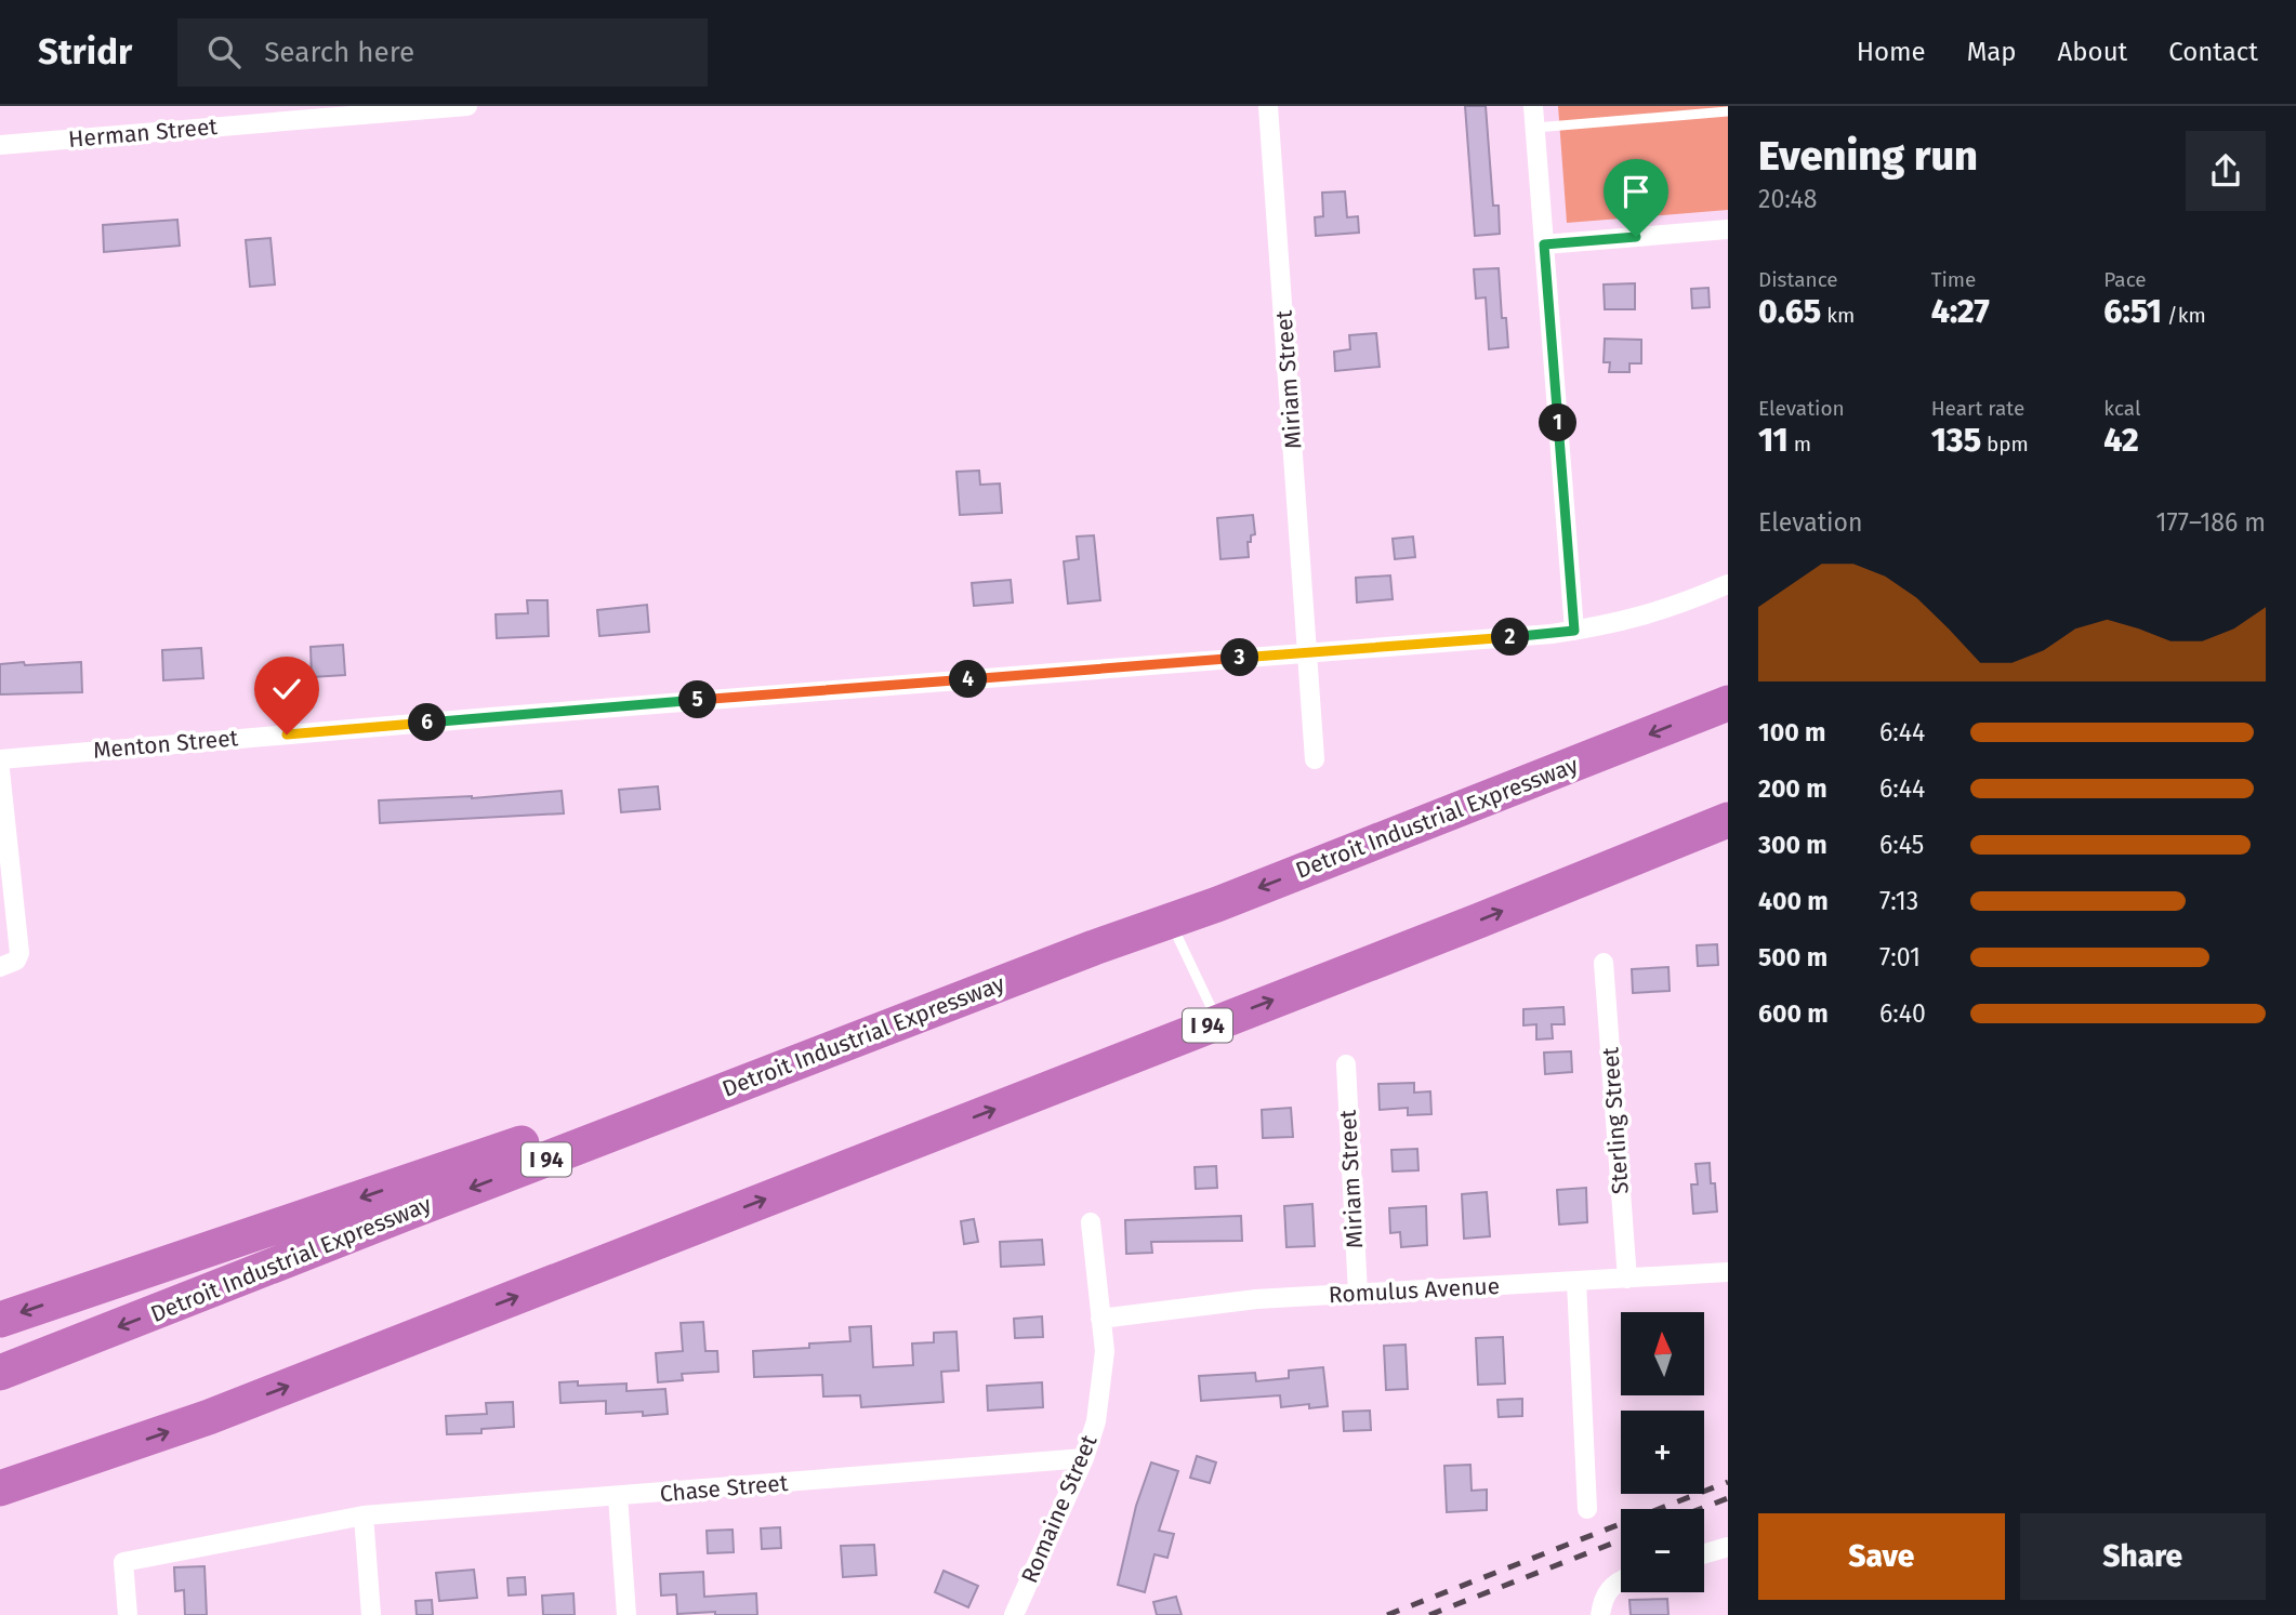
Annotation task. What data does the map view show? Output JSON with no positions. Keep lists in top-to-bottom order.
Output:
{
  "streets": {
    "highway": ["Detroit Industrial Expressway", "I 94"],
    "street": [
      "Herman Street",
      "Miriam Street",
      "Menton Street",
      "Sterling Street",
      "Romulus Avenue",
      "Chase Street",
      "Romaine Street"
    ]
  },
  "crossings": [
    ["Miriam Street", "Menton Street"],
    ["Miriam Street", "Romulus Avenue"],
    ["Sterling Street", "Romulus Avenue"],
    ["Romulus Avenue", "Romaine Street"],
    ["Chase Street", "Romaine Street"]
  ],
  "north": "top",
  "page": {
    "header": "Stridr",
    "search": "Search here",
    "nav": [
      "Home",
      "Map",
      "About",
      "Contact"
    ],
    "heading": ["Evening run", "20:48"],
    "stats": [
      ["Distance", "0.65 km"],
      ["Time", "4:27"],
      ["Pace", "6:51 /km"],
      ["Elevation", "11 m"],
      ["Heart rate", "135 bpm"],
      ["kcal", "42"]
    ],
    "pins": [
      "1",
      "2",
      "3",
      "4",
      "5",
      "6"
    ],
    "chart": ["Elevation", "177–186 m"],
    "list": [
      {
        "name": "100 m",
        "note": "6:44"
      },
      {
        "name": "200 m",
        "note": "6:44"
      },
      {
        "name": "300 m",
        "note": "6:45"
      },
      {
        "name": "400 m",
        "note": "7:13"
      },
      {
        "name": "500 m",
        "note": "7:01"
      },
      {
        "name": "600 m",
        "note": "6:40"
      }
    ],
    "map_buttons": ["+", "−"],
    "buttons": ["Save", "Share"]
  }
}
